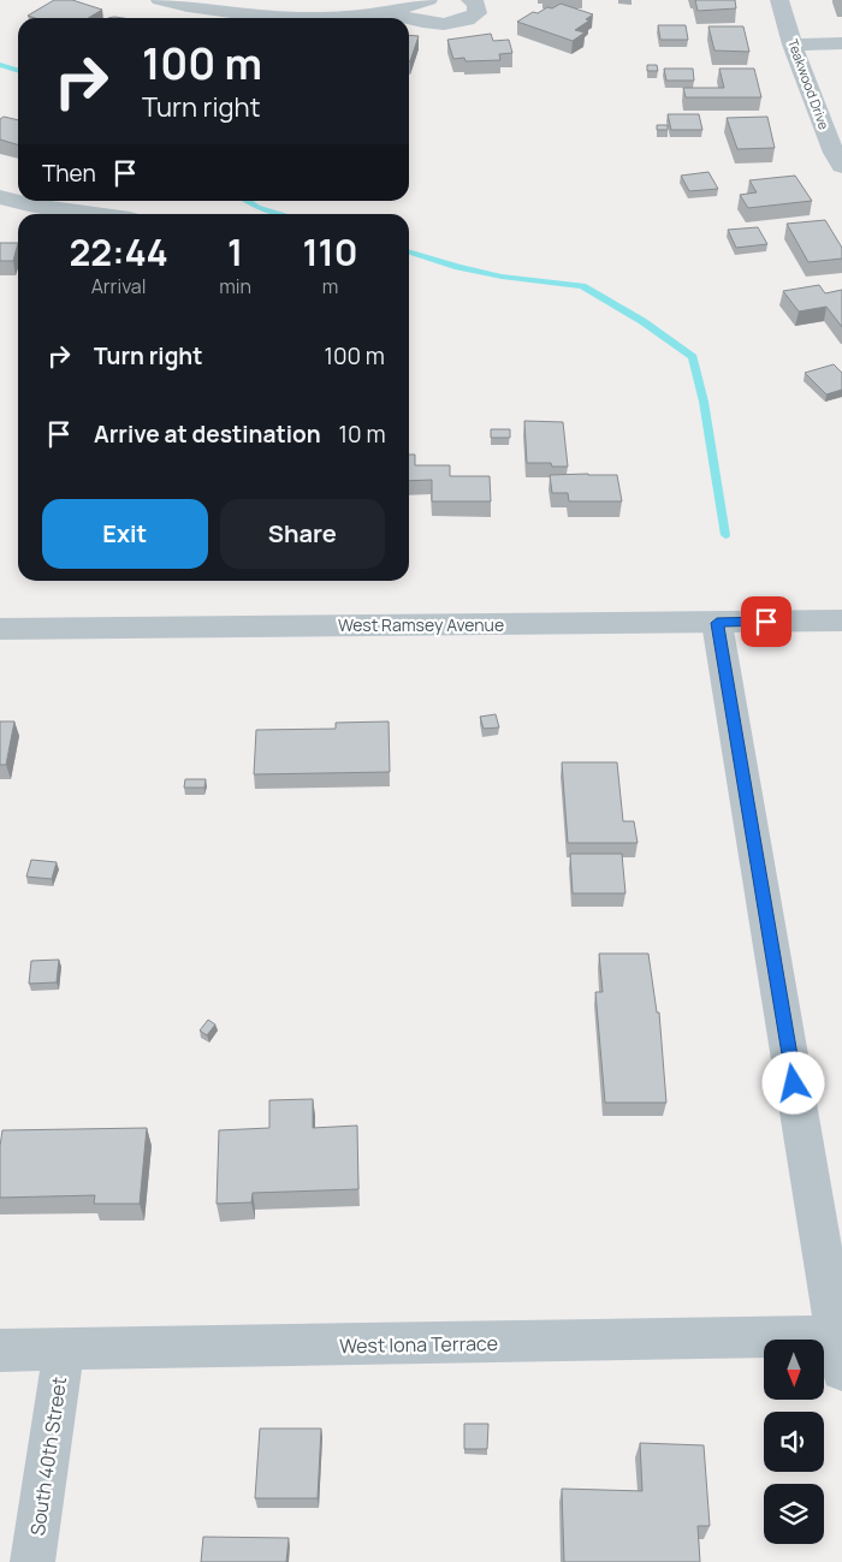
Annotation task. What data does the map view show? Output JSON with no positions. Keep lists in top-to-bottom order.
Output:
{
  "streets": {
    "street": [
      "Teakwood Drive",
      "West Ramsey Avenue",
      "West Iona Terrace",
      "South 40th Street"
    ]
  },
  "crossings": [
    ["West Iona Terrace", "South 40th Street"]
  ],
  "north": "bottom",
  "page": {
    "turn": ["100 m", "Turn right"],
    "then": "Then",
    "eta": [
      "22:44",
      "Arrival",
      "1",
      "min",
      "110",
      "m"
    ],
    "list": [
      {
        "name": "Turn right",
        "value": "100 m"
      },
      {
        "name": "Arrive at destination",
        "value": "10 m"
      }
    ],
    "buttons": ["Exit", "Share"]
  }
}
